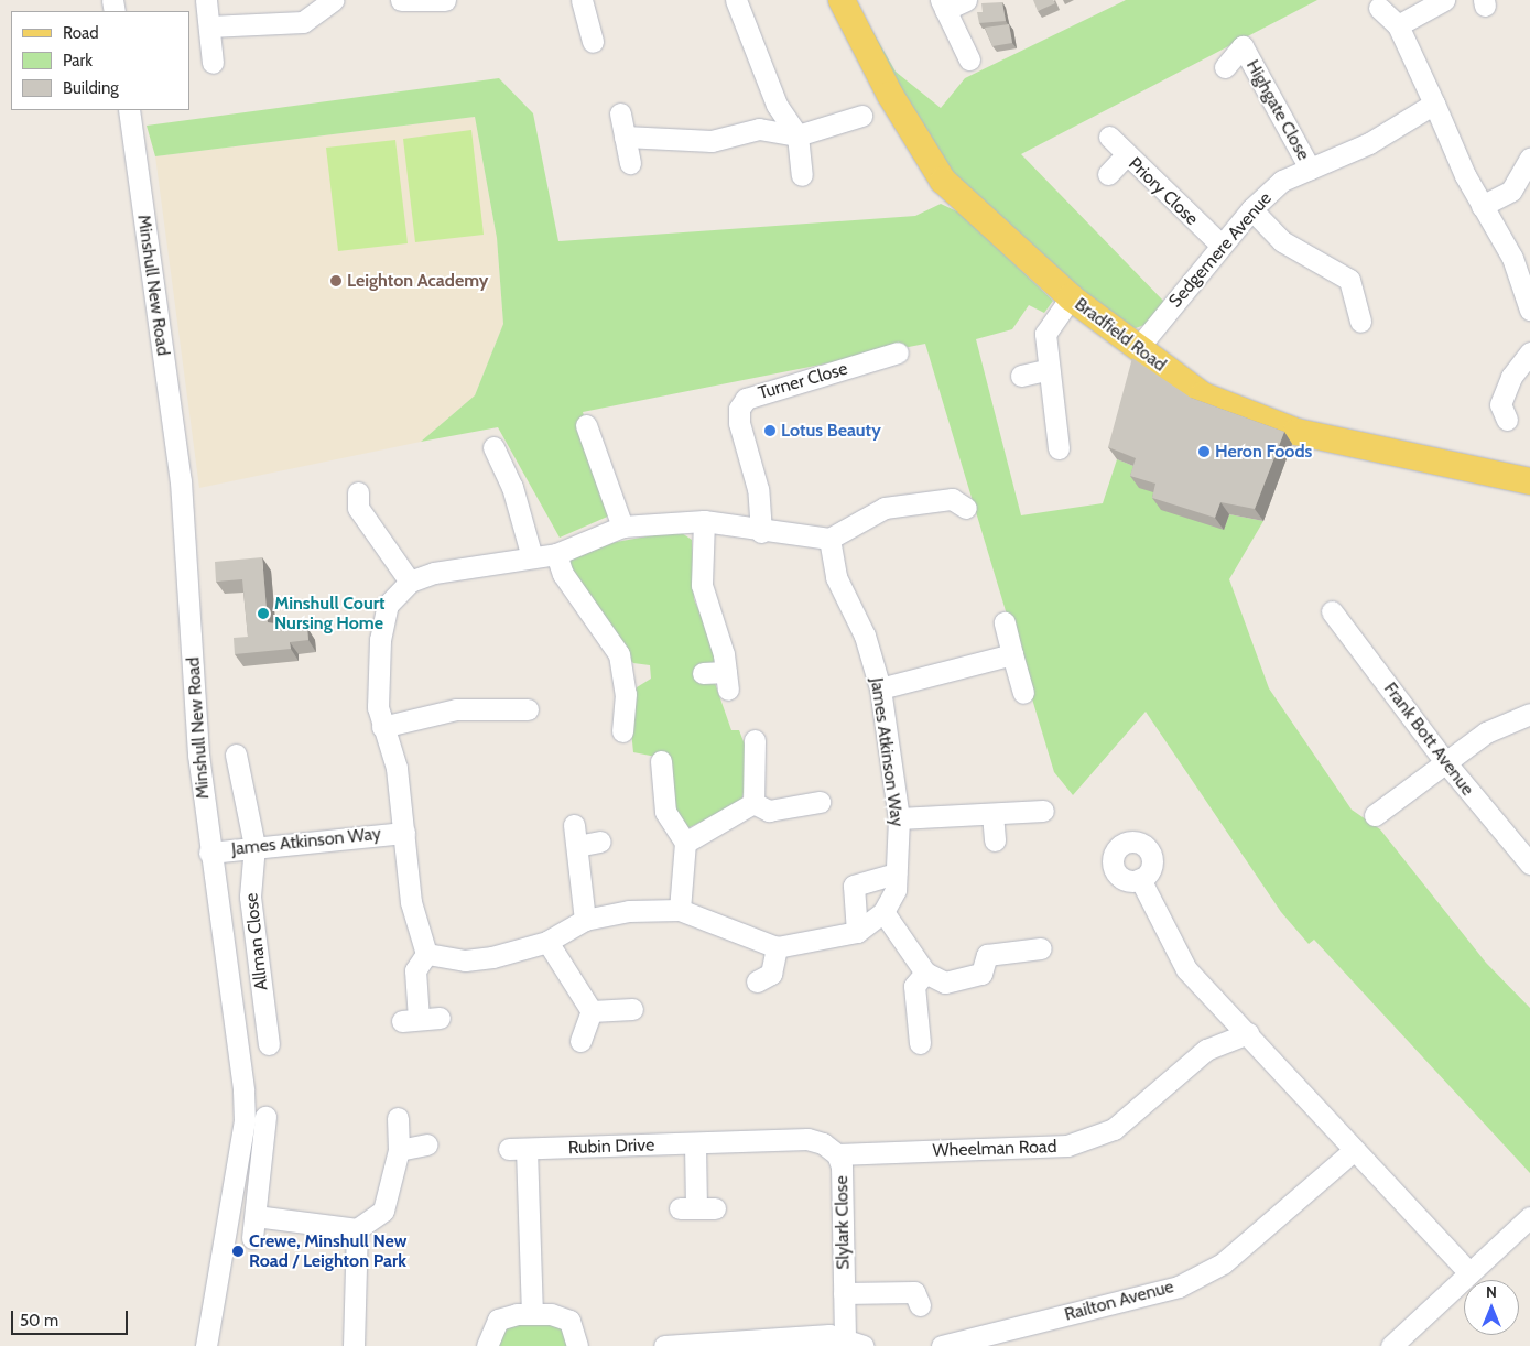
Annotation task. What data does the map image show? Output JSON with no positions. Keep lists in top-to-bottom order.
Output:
{
  "streets": {
    "main road": ["Bradfield Road"],
    "street": [
      "Highgate Close",
      "Priory Close",
      "Sedgemere Avenue",
      "Minshull New Road",
      "Turner Close",
      "Frank Bott Avenue",
      "James Atkinson Way",
      "Allman Close",
      "Rubin Drive",
      "Wheelman Road",
      "Slylark Close",
      "Railton Avenue"
    ]
  },
  "crossings": [
    ["Highgate Close", "Sedgemere Avenue"],
    ["Priory Close", "Sedgemere Avenue"],
    ["Sedgemere Avenue", "Bradfield Road"],
    ["Minshull New Road", "James Atkinson Way"],
    ["Turner Close", "James Atkinson Way"],
    ["James Atkinson Way", "Allman Close"],
    ["Rubin Drive", "Slylark Close"],
    ["Wheelman Road", "Slylark Close"]
  ],
  "places": [
    "Leighton Academy",
    "Lotus Beauty",
    "Heron Foods",
    "Minshull Court Nursing Home",
    "Crewe, Minshull New Road / Leighton Park"
  ],
  "legend": ["Road", "Park", "Building"],
  "scale_bar": "50 m",
  "north": "top"
}
